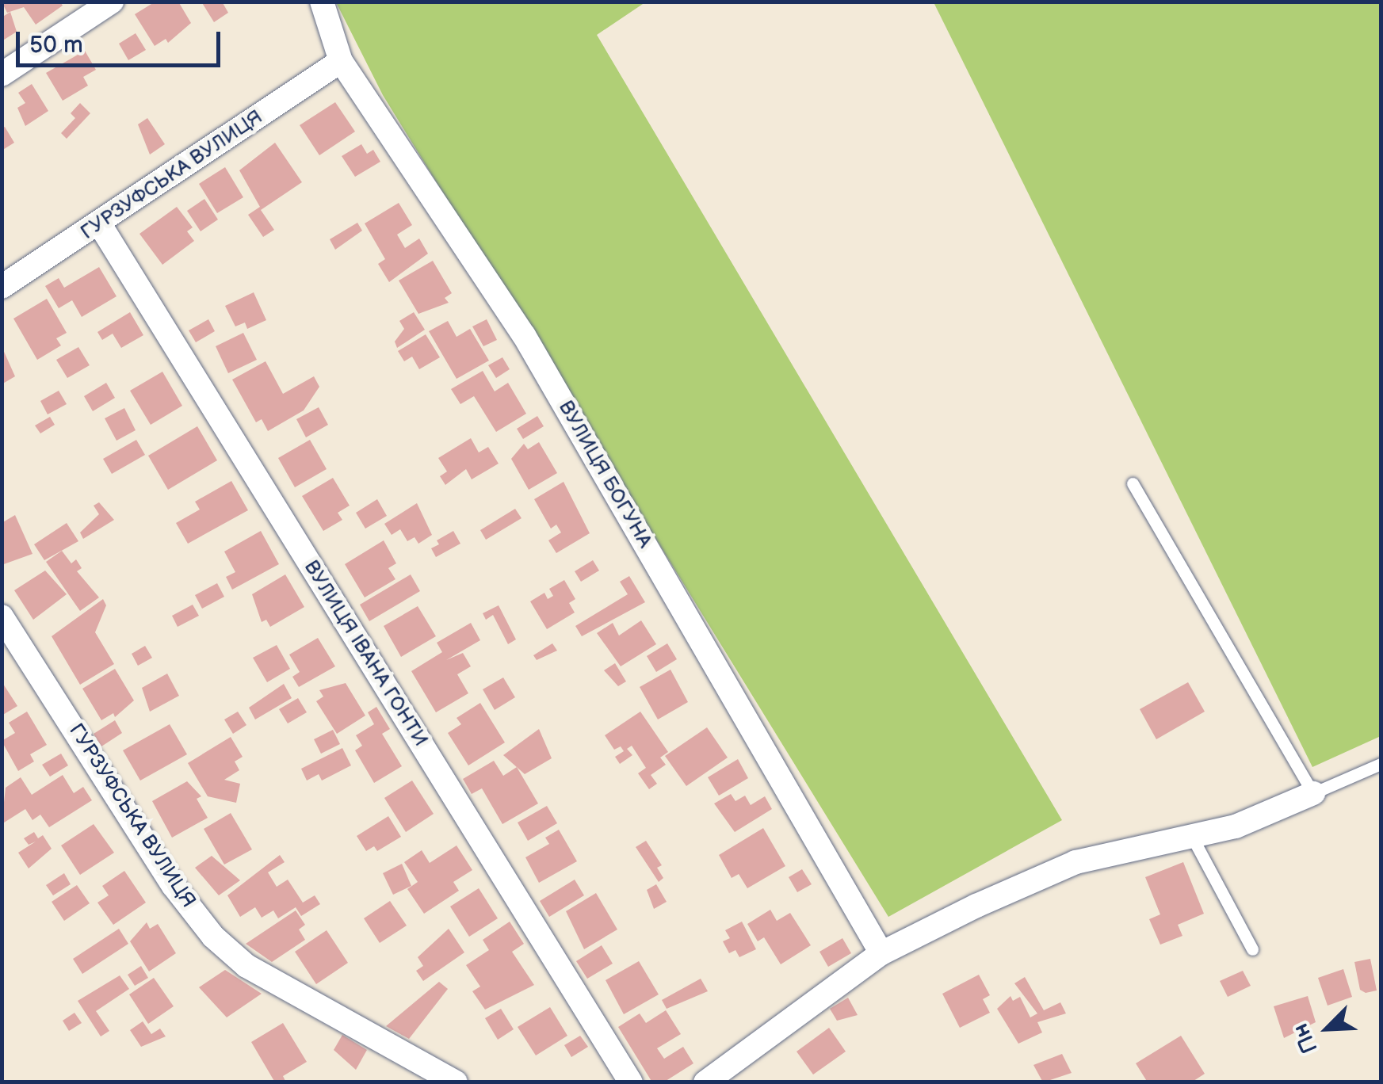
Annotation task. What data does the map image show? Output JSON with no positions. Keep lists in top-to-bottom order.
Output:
{
  "streets": {
    "street": ["ГУРЗУФСЬКА ВУЛИЦЯ", "ВУЛИЦЯ БОГУНА", "ВУЛИЦЯ ІВАНА ГОНТИ"]
  },
  "crossings": [
    ["ГУРЗУФСЬКА ВУЛИЦЯ", "ВУЛИЦЯ БОГУНА"],
    ["ГУРЗУФСЬКА ВУЛИЦЯ", "ВУЛИЦЯ ІВАНА ГОНТИ"]
  ],
  "scale_bar": "50 m",
  "north": "bottom left"
}
